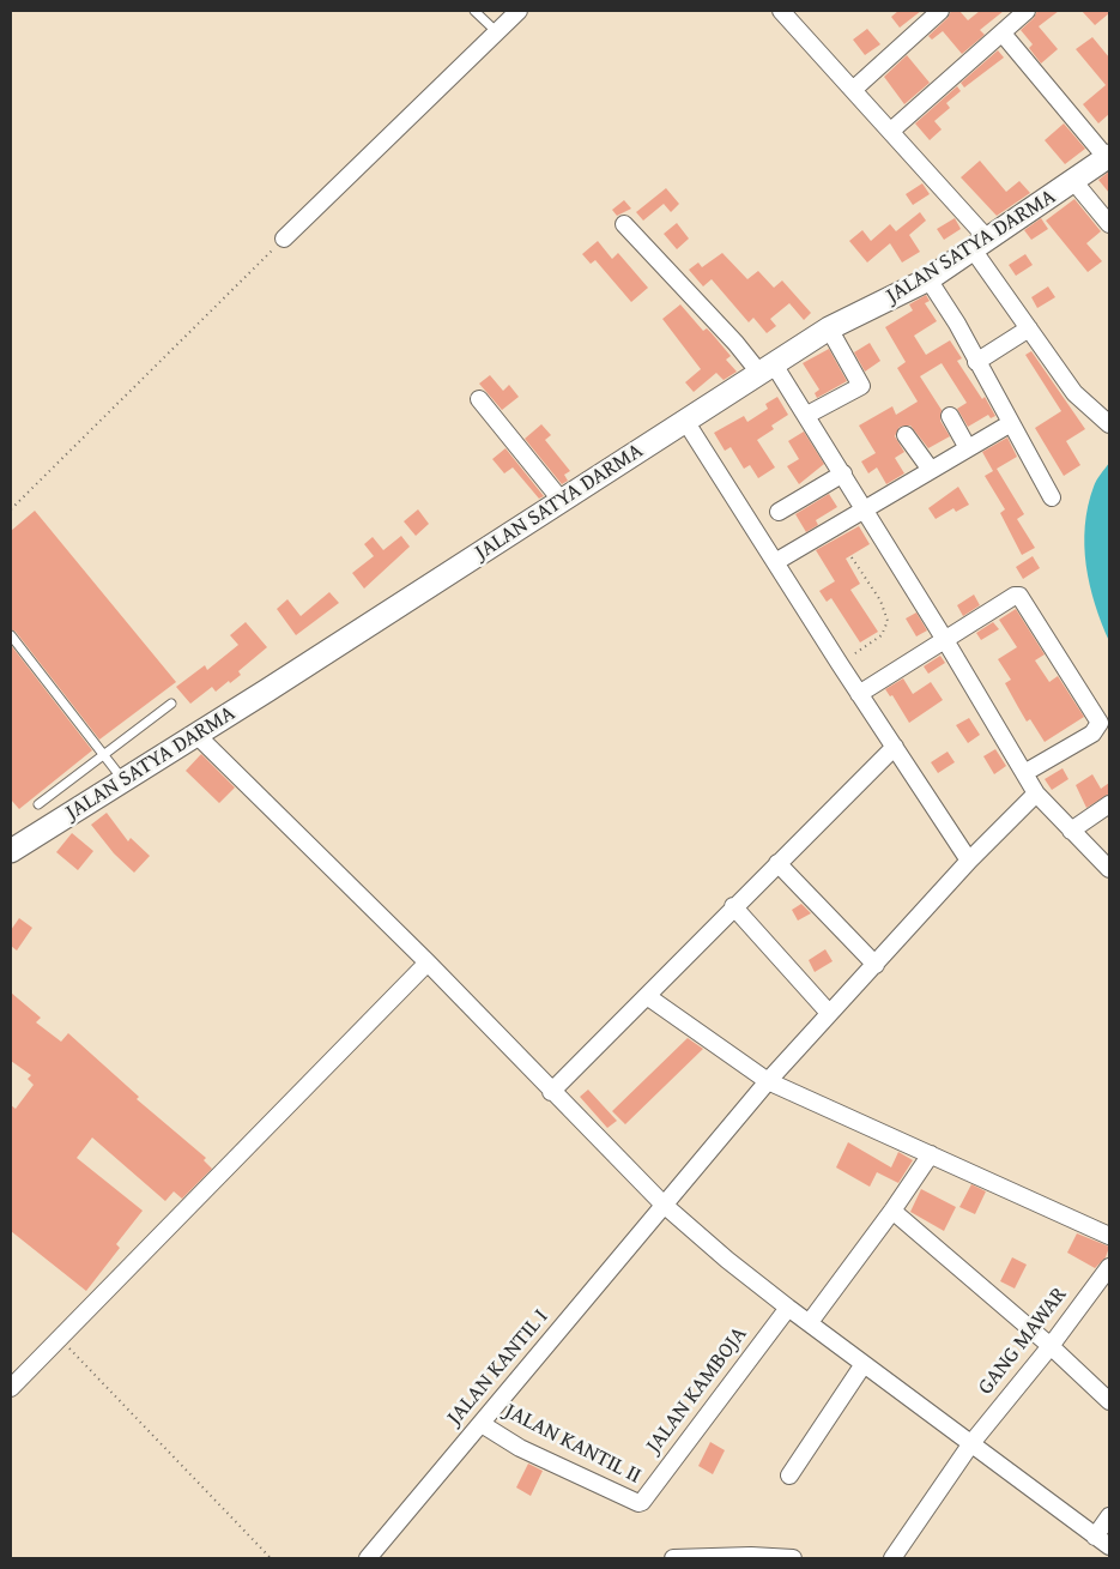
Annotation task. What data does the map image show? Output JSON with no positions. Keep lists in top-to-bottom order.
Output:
{
  "streets": {
    "main road": ["JALAN SATYA DARMA"],
    "street": [
      "GANG MAWAR",
      "JALAN KANTIL I",
      "JALAN KAMBOJA",
      "JALAN KANTIL II"
    ]
  },
  "crossings": [
    ["JALAN KANTIL I", "JALAN KANTIL II"],
    ["JALAN KAMBOJA", "JALAN KANTIL II"]
  ]
}
